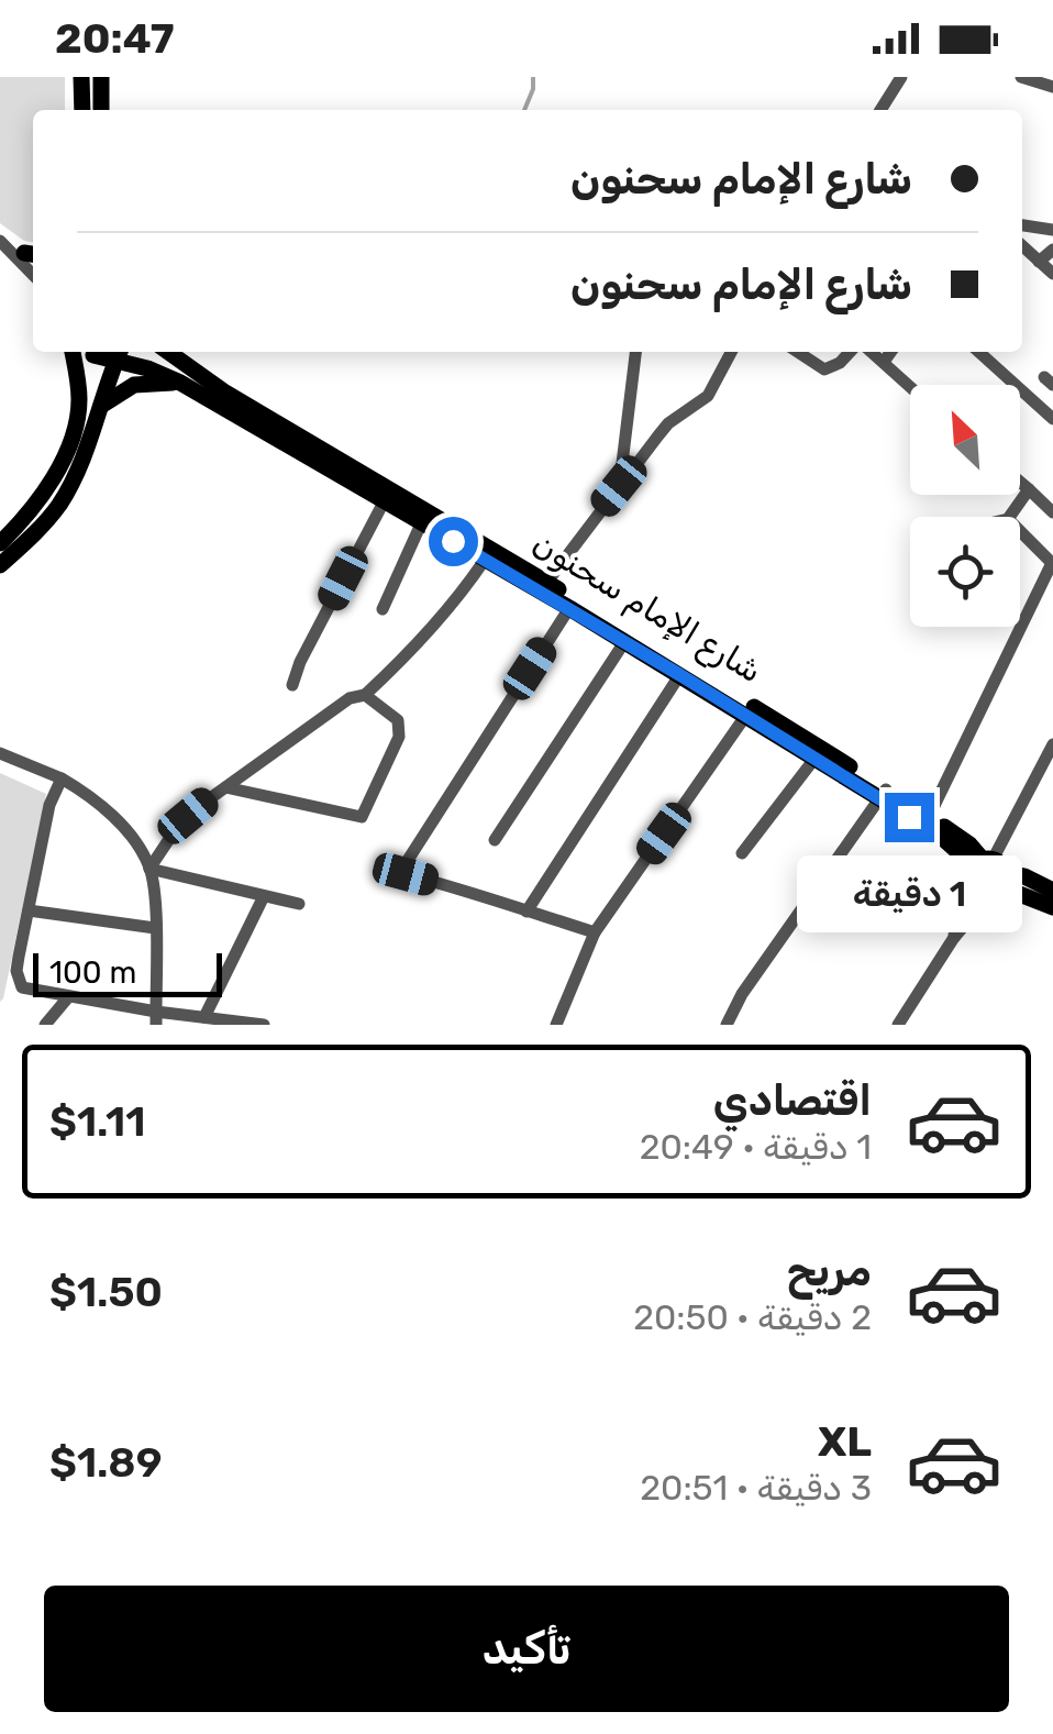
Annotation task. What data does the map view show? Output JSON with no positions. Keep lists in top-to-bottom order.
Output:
{
  "streets": {
    "main road": ["شارع الإمام سحنون"]
  },
  "scale_bar": "100 m",
  "north": "top left",
  "page": {
    "status": "20:47",
    "banner": ["شارع الإمام سحنون", "شارع الإمام سحنون"],
    "bubble": "1 دقيقة",
    "scale": "100 m",
    "list": [
      {
        "name": "اقتصادي",
        "note": "1 دقيقة · 20:49",
        "value": "$1.11"
      },
      {
        "name": "مريح",
        "note": "2 دقيقة · 20:50",
        "value": "$1.50"
      },
      {
        "name": "XL",
        "note": "3 دقيقة · 20:51",
        "value": "$1.89"
      }
    ],
    "buttons": "تأكيد"
  }
}
